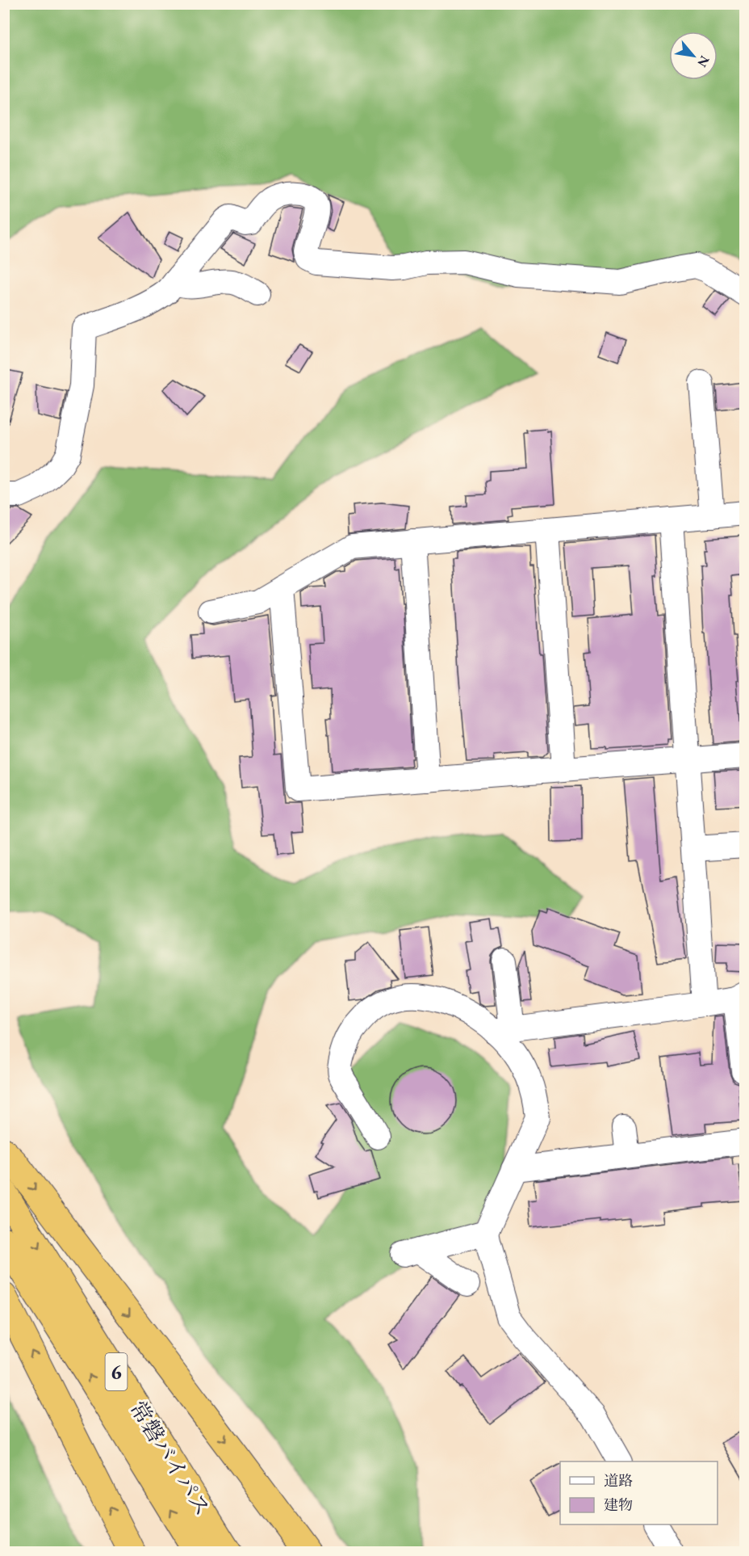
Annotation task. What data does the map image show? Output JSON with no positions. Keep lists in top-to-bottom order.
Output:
{
  "streets": {
    "highway": ["6", "常磐バイパス"]
  },
  "legend": ["道路", "建物"],
  "north": "bottom right"
}
